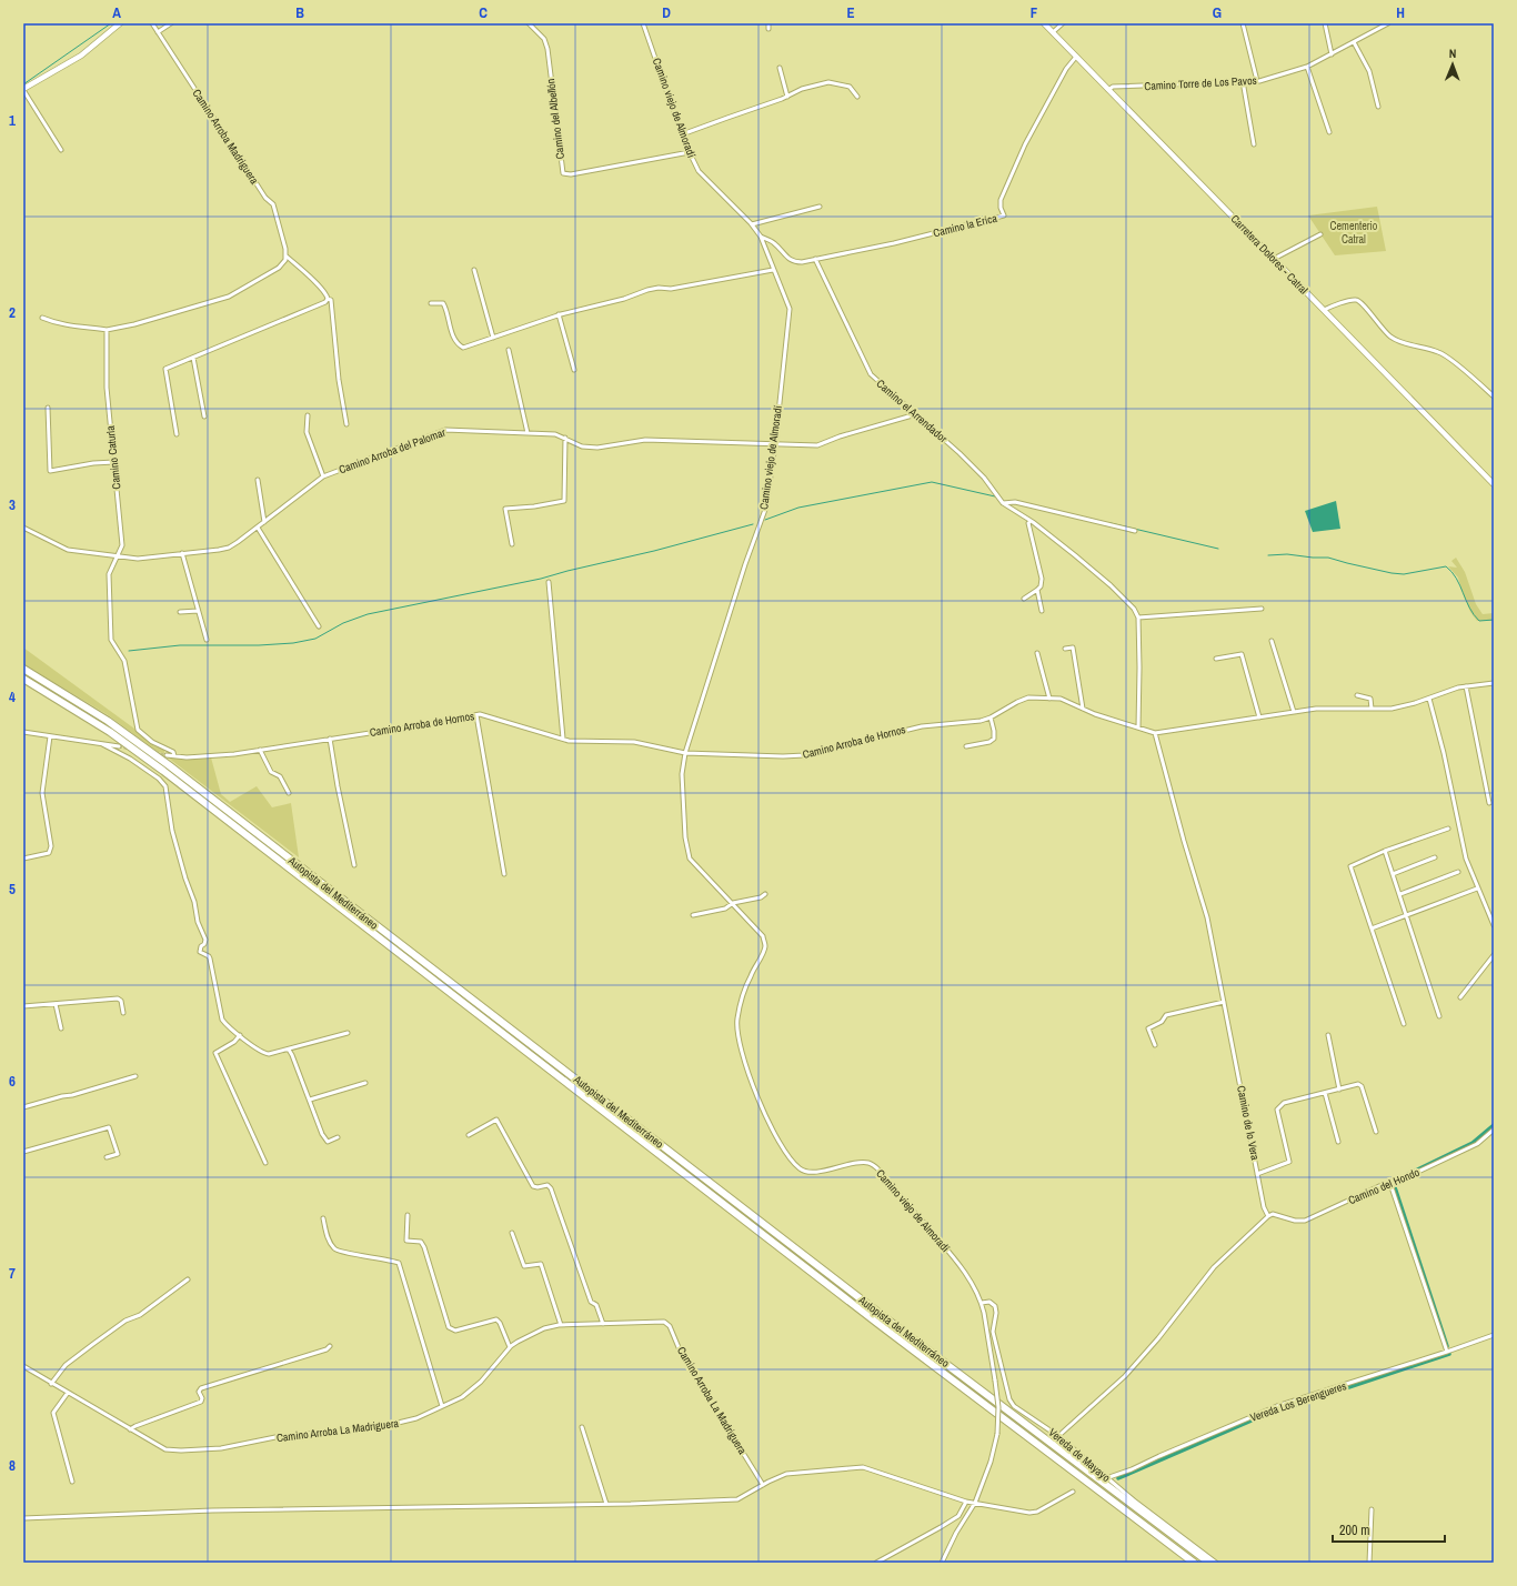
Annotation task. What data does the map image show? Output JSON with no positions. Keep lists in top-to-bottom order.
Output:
{
  "streets": {
    "highway": ["Autopista del Mediterráneo"],
    "street": [
      "Camino Torre de Los Pavos",
      "Camino viejo de Almoradí",
      "Camino del Albellón",
      "Camino Arroba Madriguera",
      "Camino la Erica",
      "Carretera Dolores - Catral",
      "Camino el Arrendador",
      "Camino Arroba del Palomar",
      "Camino Caturla",
      "Camino Arroba de Hornos",
      "Camino de lo Vera",
      "Camino del Hondo",
      "Camino Arroba La Madriguera",
      "Vereda Los Berengueres",
      "Vereda de Mayayo"
    ]
  },
  "crossings": [
    ["Camino Torre de Los Pavos", "Carretera Dolores - Catral"],
    ["Camino viejo de Almoradí", "Camino del Albellón"],
    ["Camino viejo de Almoradí", "Camino la Erica"],
    ["Camino viejo de Almoradí", "Camino Arroba del Palomar"],
    ["Camino viejo de Almoradí", "Camino Arroba de Hornos"],
    ["Camino viejo de Almoradí", "Vereda de Mayayo"],
    ["Camino la Erica", "Carretera Dolores - Catral"],
    ["Camino la Erica", "Camino el Arrendador"],
    ["Camino el Arrendador", "Camino Arroba del Palomar"],
    ["Camino Arroba del Palomar", "Camino Caturla"],
    ["Camino Caturla", "Camino Arroba de Hornos"],
    ["Camino Arroba de Hornos", "Camino de lo Vera"],
    ["Camino de lo Vera", "Camino del Hondo"],
    ["Vereda Los Berengueres", "Vereda de Mayayo"]
  ],
  "parks": ["Cementerio Catral"],
  "scale_bar": "200 m",
  "north": "top",
  "grid": {
    "columns": [
      "A",
      "B",
      "C",
      "D",
      "E",
      "F",
      "G",
      "H"
    ],
    "rows": [
      "1",
      "2",
      "3",
      "4",
      "5",
      "6",
      "7",
      "8"
    ]
  }
}
